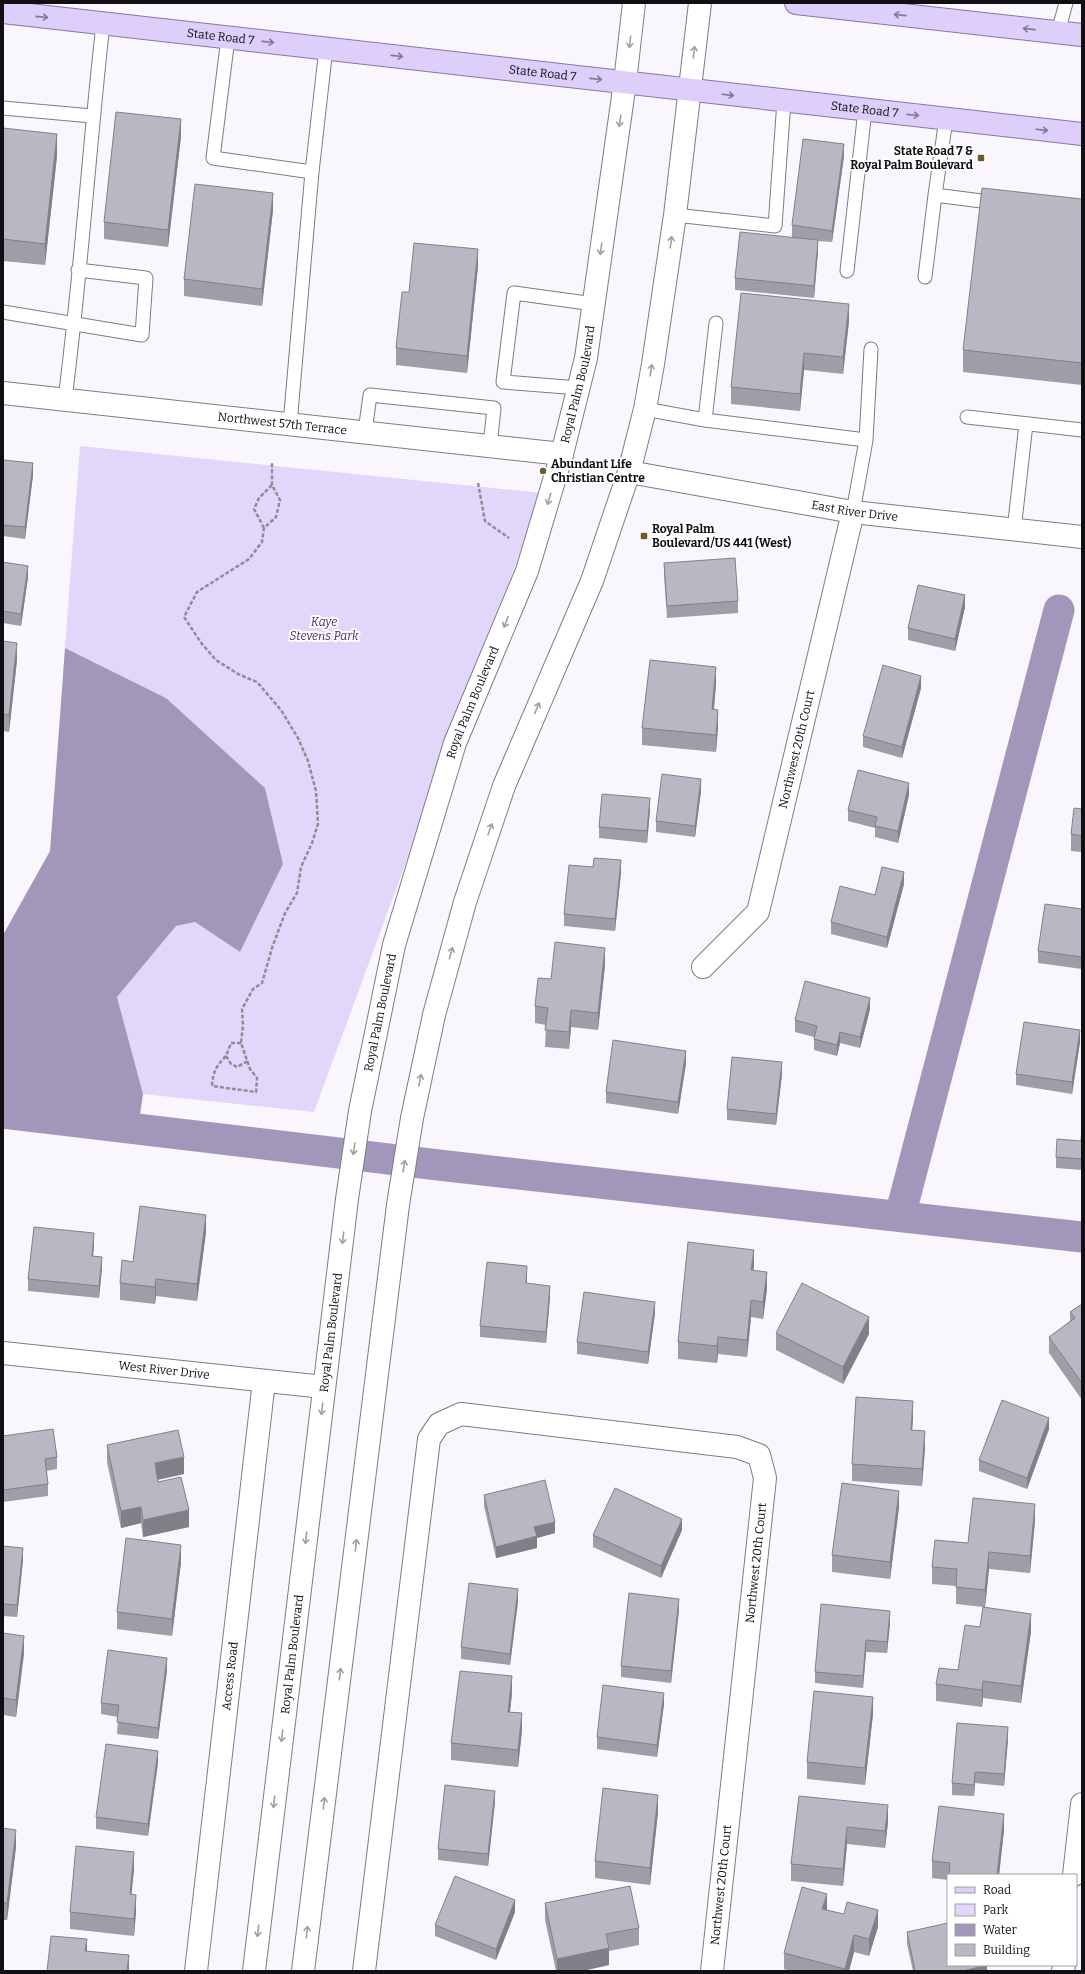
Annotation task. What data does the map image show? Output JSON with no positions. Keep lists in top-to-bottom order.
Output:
{
  "streets": {
    "main road": [
      "State Road 7",
      "Royal Palm Boulevard",
      "Northwest 57th Terrace",
      "East River Drive",
      "Northwest 20th Court",
      "West River Drive",
      "Access Road"
    ]
  },
  "crossings": [
    ["State Road 7", "Royal Palm Boulevard"],
    ["Royal Palm Boulevard", "Northwest 57th Terrace"],
    ["Royal Palm Boulevard", "West River Drive"],
    ["East River Drive", "Northwest 20th Court"],
    ["West River Drive", "Access Road"]
  ],
  "one_way": ["State Road 7"],
  "parks": ["Kaye Stevens Park"],
  "places": {
    "transit": ["State Road 7 & Royal Palm Boulevard", "Royal Palm Boulevard/US 441 (West)"],
    "other": ["Abundant Life Christian Centre"]
  },
  "legend": [
    "Road",
    "Park",
    "Water",
    "Building"
  ]
}
